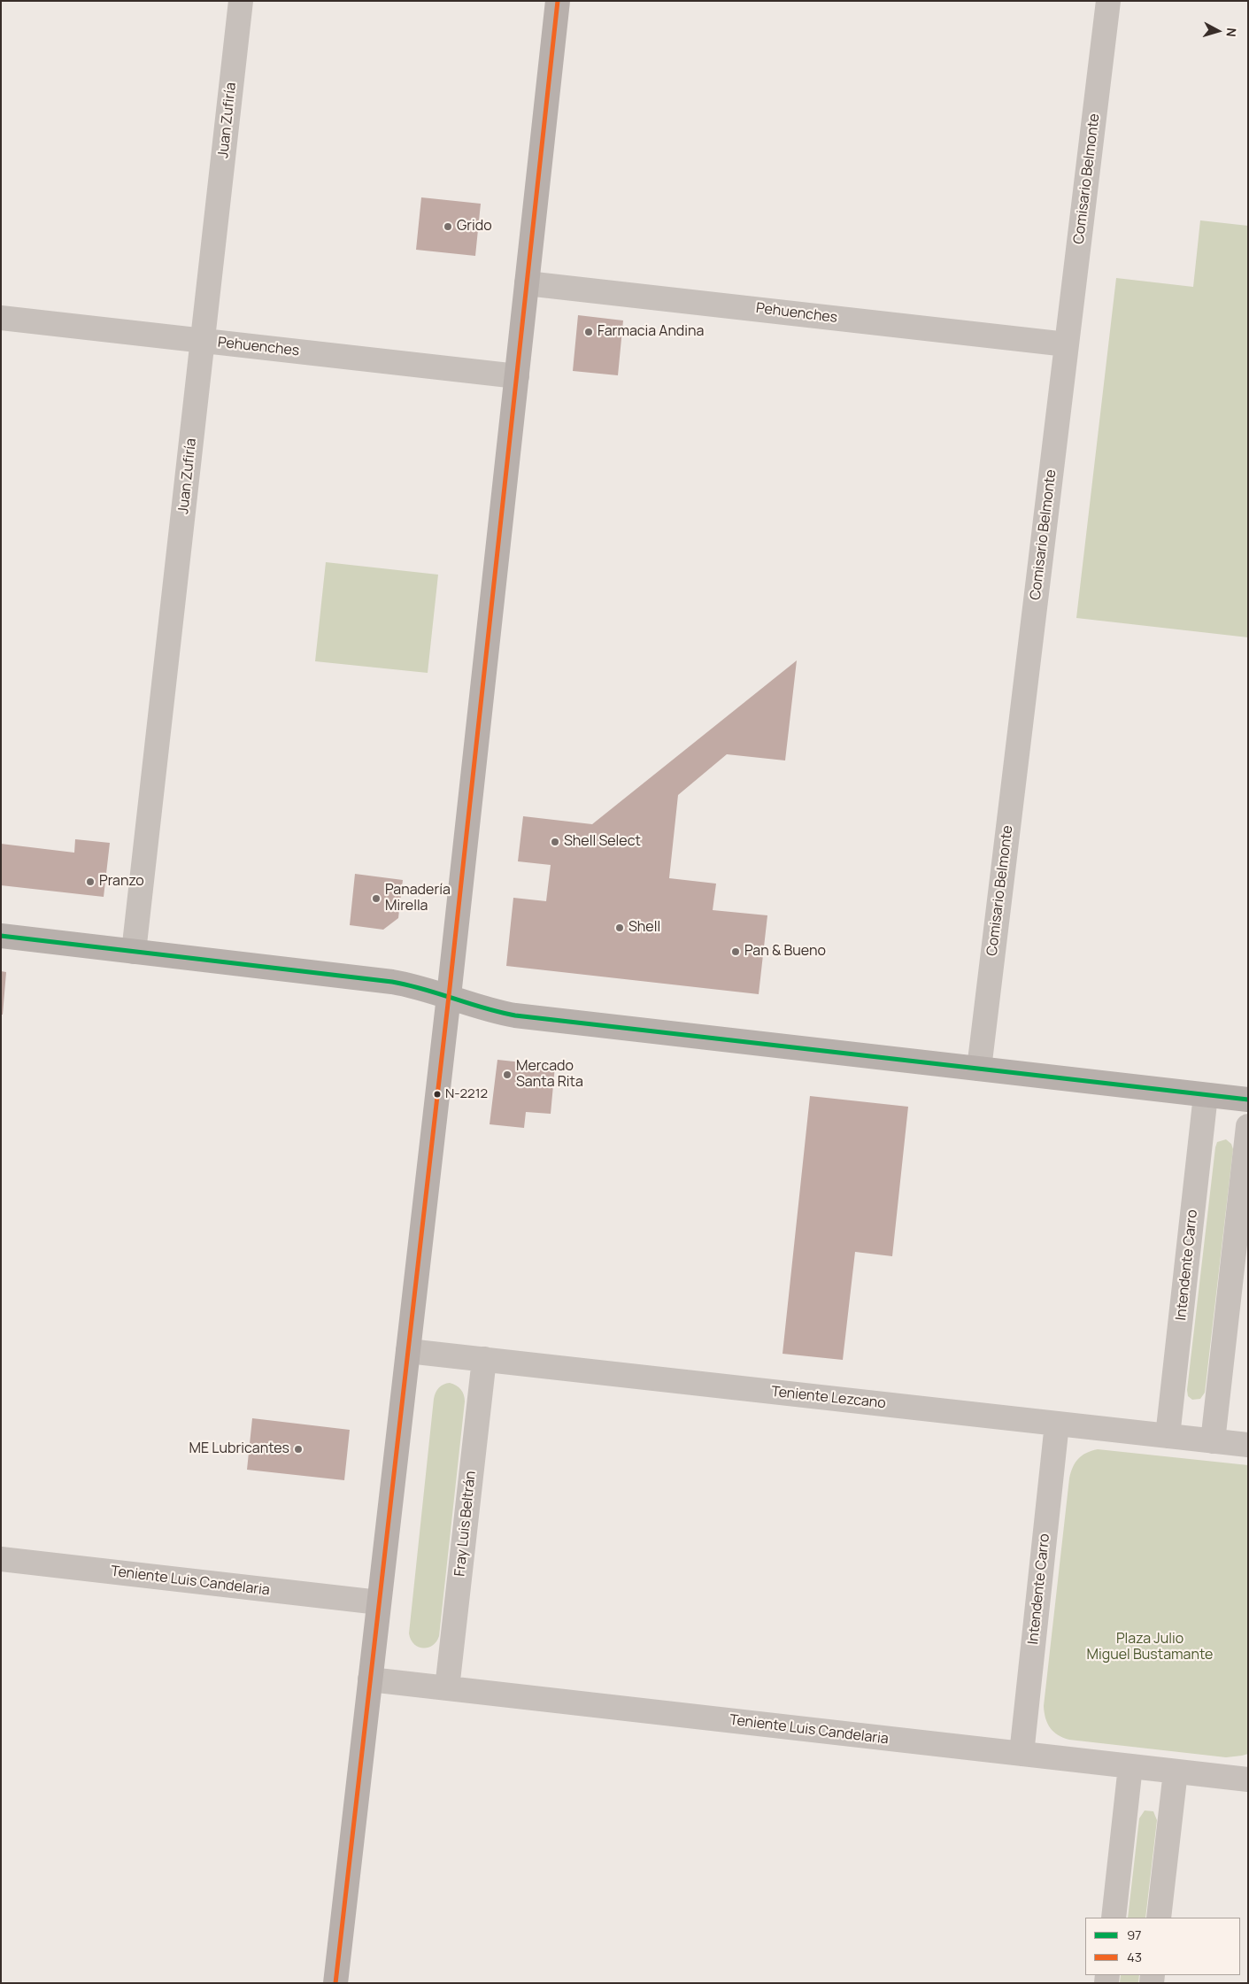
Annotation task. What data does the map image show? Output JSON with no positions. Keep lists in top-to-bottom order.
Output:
{
  "streets": {
    "street": [
      "Juan Zufiría",
      "Comisario Belmonte",
      "Pehuenches",
      "Intendente Carro",
      "Teniente Lezcano",
      "Fray Luis Beltrán",
      "Teniente Luis Candelaria"
    ]
  },
  "crossings": [
    ["Juan Zufiría", "Pehuenches"],
    ["Comisario Belmonte", "Pehuenches"],
    ["Intendente Carro", "Teniente Lezcano"],
    ["Intendente Carro", "Teniente Luis Candelaria"],
    ["Teniente Lezcano", "Fray Luis Beltrán"],
    ["Fray Luis Beltrán", "Teniente Luis Candelaria"]
  ],
  "parks": ["Plaza Julio Miguel Bustamante"],
  "places": [
    "Grido",
    "Farmacia Andina",
    "Shell Select",
    "Pranzo",
    "Panadería Mirella",
    "Shell",
    "Pan & Bueno",
    "Mercado Santa Rita",
    "N-2212",
    "ME Lubricantes"
  ],
  "lines": ["transit line 43", "transit line 97"],
  "legend": ["97", "43"],
  "north": "right"
}
